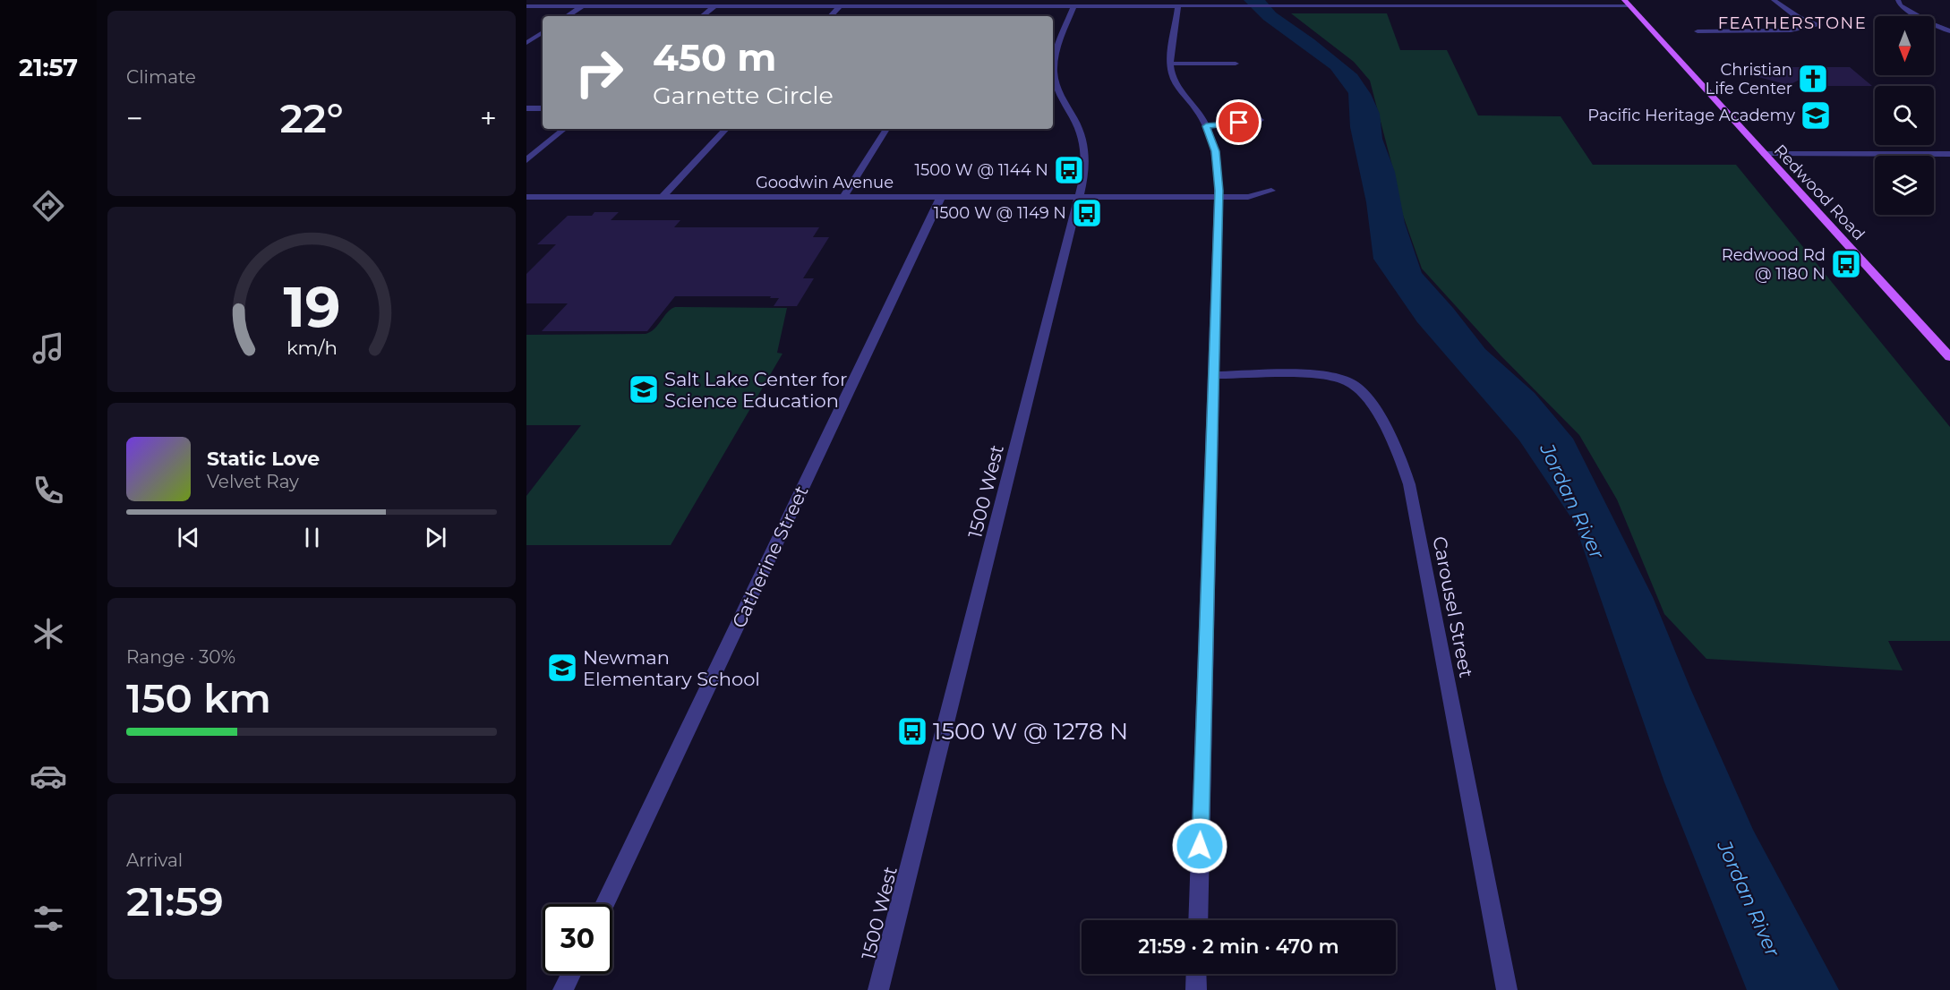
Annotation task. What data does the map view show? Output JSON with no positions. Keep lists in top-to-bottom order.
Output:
{
  "streets": {
    "main road": ["Redwood Road"],
    "street": [
      "Goodwin Avenue",
      "1500 West",
      "Catherine Street",
      "Carousel Street"
    ]
  },
  "crossings": [
    ["Goodwin Avenue", "1500 West"],
    ["Goodwin Avenue", "Catherine Street"]
  ],
  "districts": ["FEATHERSTONE"],
  "water": ["Jordan River"],
  "places": {
    "church": ["Christian Life Center"],
    "school or university": ["Pacific Heritage Academy", "Salt Lake Center for Science Education", "Newman Elementary School"],
    "bus stop": [
      "1500 W @ 1144 N",
      "1500 W @ 1149 N",
      "Redwood Rd @ 1180 N",
      "1500 W @ 1278 N"
    ]
  },
  "north": "bottom",
  "page": {
    "tabs": "21:57",
    "tile": [
      "Climate",
      ["Range · 30%", "150 km"],
      ["Arrival", "21:59"]
    ],
    "turn": ["450 m", "Garnette Circle"],
    "heat": ["−", "22°", "+"],
    "song": ["Static Love", "Velvet Ray"],
    "limit": "30",
    "trip": "21:59 · 2 min · 470 m",
    "gauge": ["19", "km/h"]
  }
}
